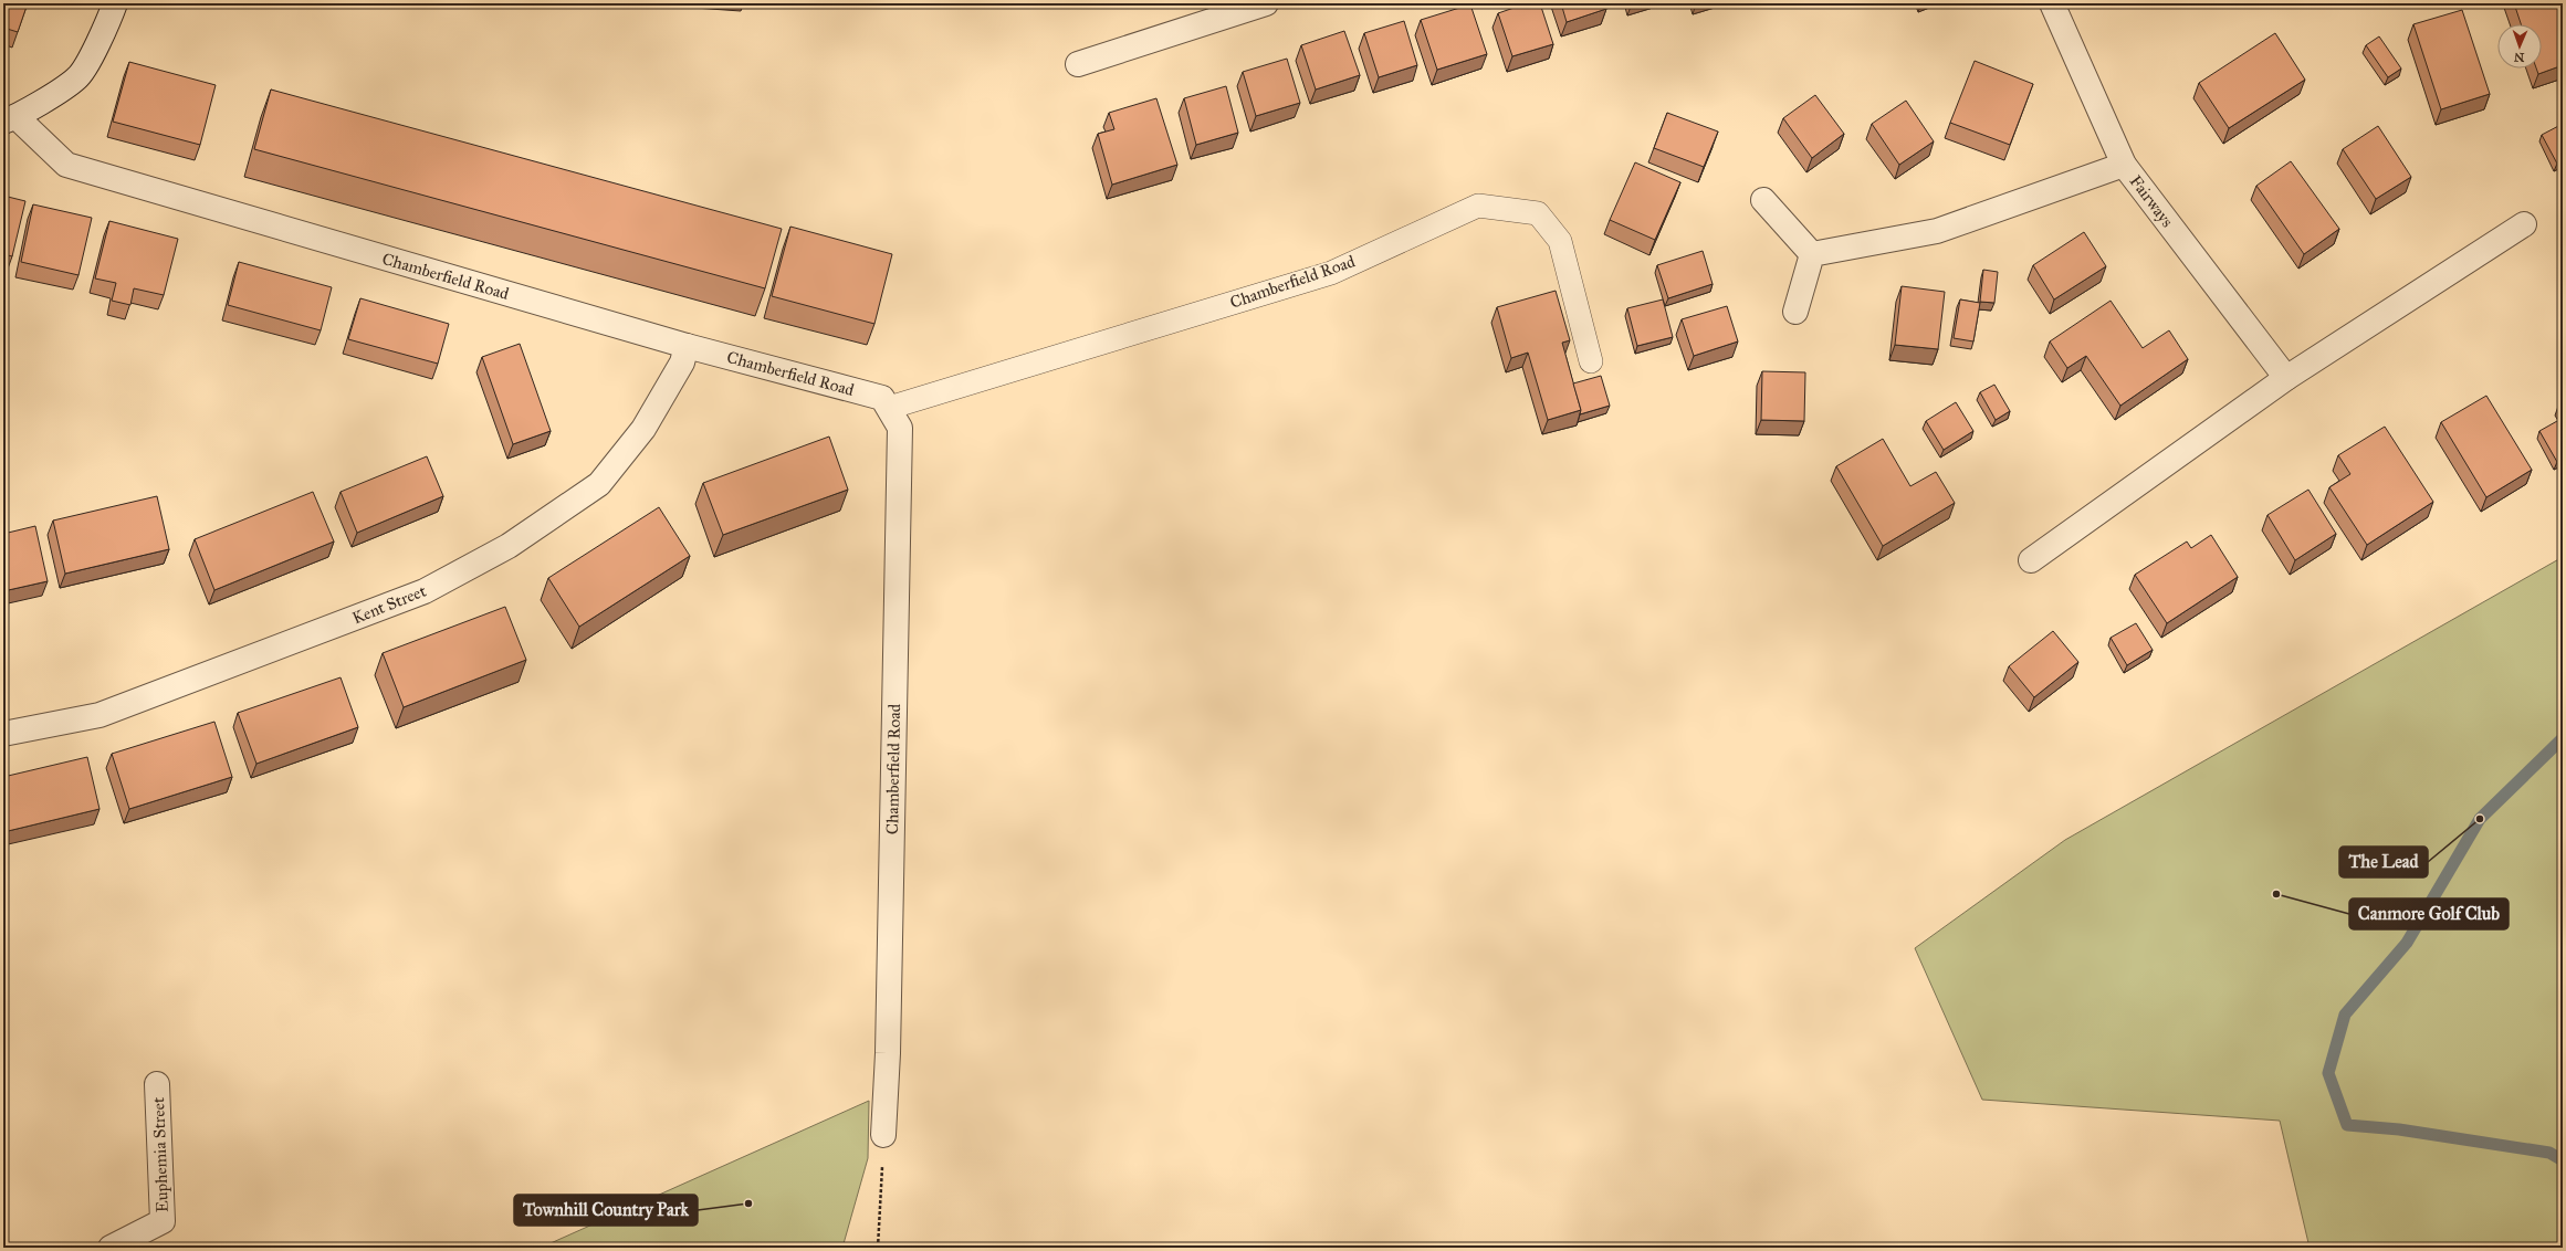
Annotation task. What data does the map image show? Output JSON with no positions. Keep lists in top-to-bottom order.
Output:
{
  "streets": {
    "street": [
      "Fairways",
      "Chamberfield Road",
      "Kent Street",
      "Euphemia Street"
    ]
  },
  "crossings": [
    ["Chamberfield Road", "Kent Street"]
  ],
  "places": ["The Lead", "Canmore Golf Club", "Townhill Country Park"],
  "north": "bottom"
}
